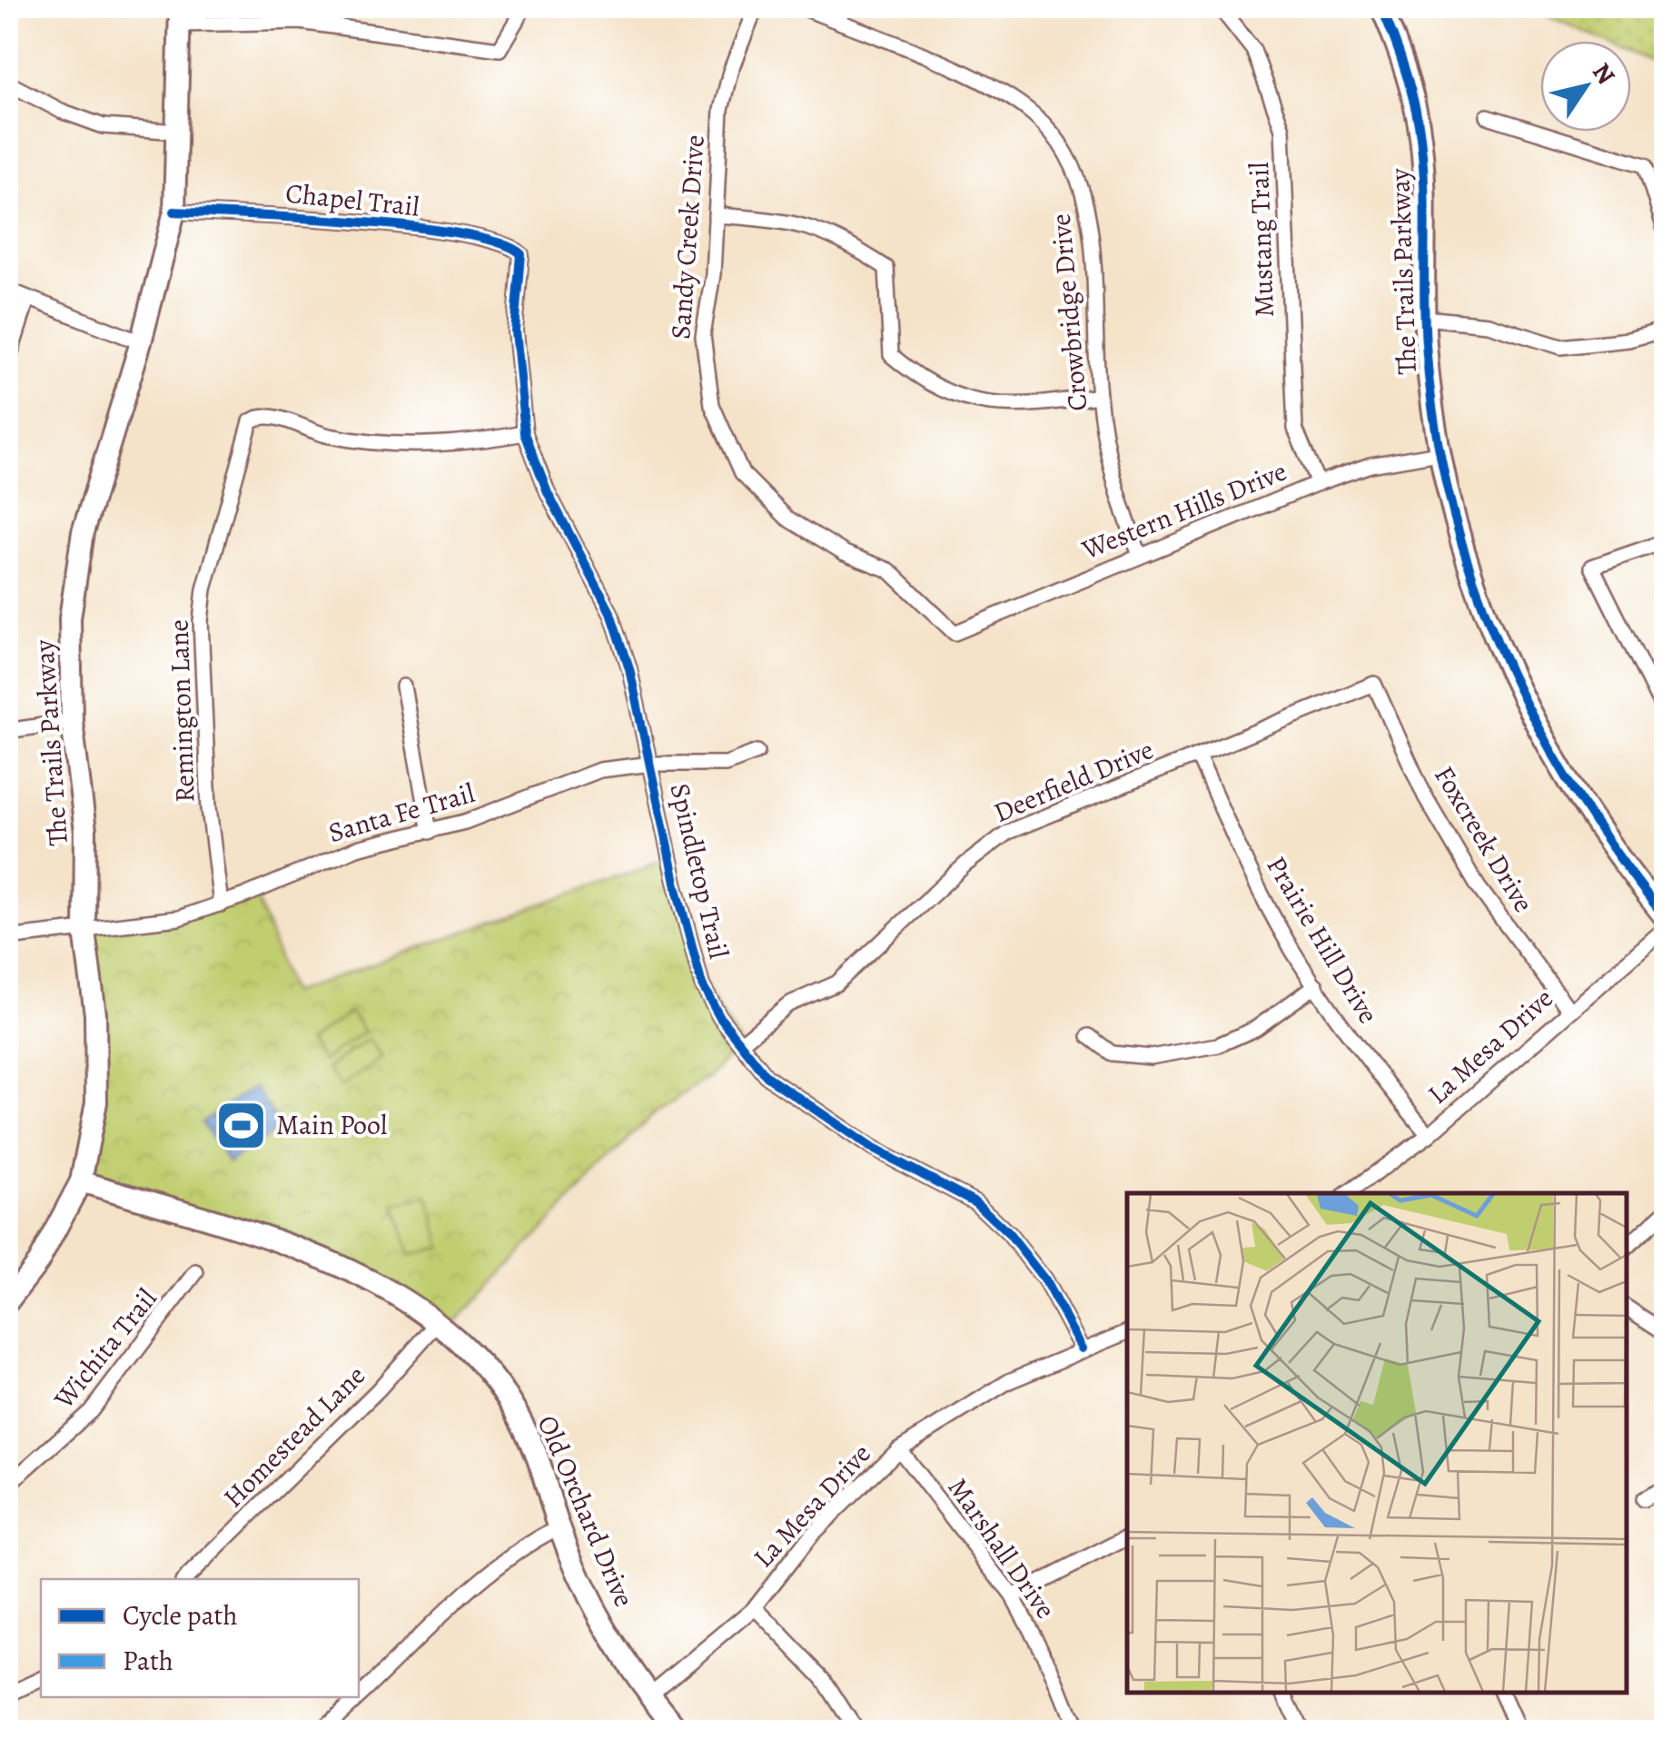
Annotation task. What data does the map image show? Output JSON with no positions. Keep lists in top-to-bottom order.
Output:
{
  "streets": {
    "street": [
      "Chapel Trail",
      "Sandy Creek Drive",
      "Mustang Trail",
      "The Trails Parkway",
      "Crowbridge Drive",
      "Western Hills Drive",
      "Remington Lane",
      "Deerfield Drive",
      "Santa Fe Trail",
      "Foxcreek Drive",
      "Spindletop Trail",
      "Prairie Hill Drive",
      "La Mesa Drive",
      "Wichita Trail",
      "Homestead Lane",
      "Old Orchard Drive",
      "Marshall Drive"
    ]
  },
  "crossings": [
    ["Chapel Trail", "The Trails Parkway"],
    ["Chapel Trail", "Spindletop Trail"],
    ["Sandy Creek Drive", "Western Hills Drive"],
    ["Mustang Trail", "Western Hills Drive"],
    ["The Trails Parkway", "Western Hills Drive"],
    ["The Trails Parkway", "Santa Fe Trail"],
    ["The Trails Parkway", "Old Orchard Drive"],
    ["Crowbridge Drive", "Western Hills Drive"],
    ["Remington Lane", "Santa Fe Trail"],
    ["Remington Lane", "Spindletop Trail"],
    ["Deerfield Drive", "Foxcreek Drive"],
    ["Deerfield Drive", "Spindletop Trail"],
    ["Deerfield Drive", "Prairie Hill Drive"],
    ["Santa Fe Trail", "Spindletop Trail"],
    ["Foxcreek Drive", "La Mesa Drive"],
    ["Spindletop Trail", "La Mesa Drive"],
    ["Prairie Hill Drive", "La Mesa Drive"],
    ["La Mesa Drive", "Old Orchard Drive"],
    ["La Mesa Drive", "Marshall Drive"],
    ["Homestead Lane", "Old Orchard Drive"]
  ],
  "places": {
    "sports": ["Main Pool"]
  },
  "legend": ["Cycle path", "Path"],
  "north": "top right"
}
